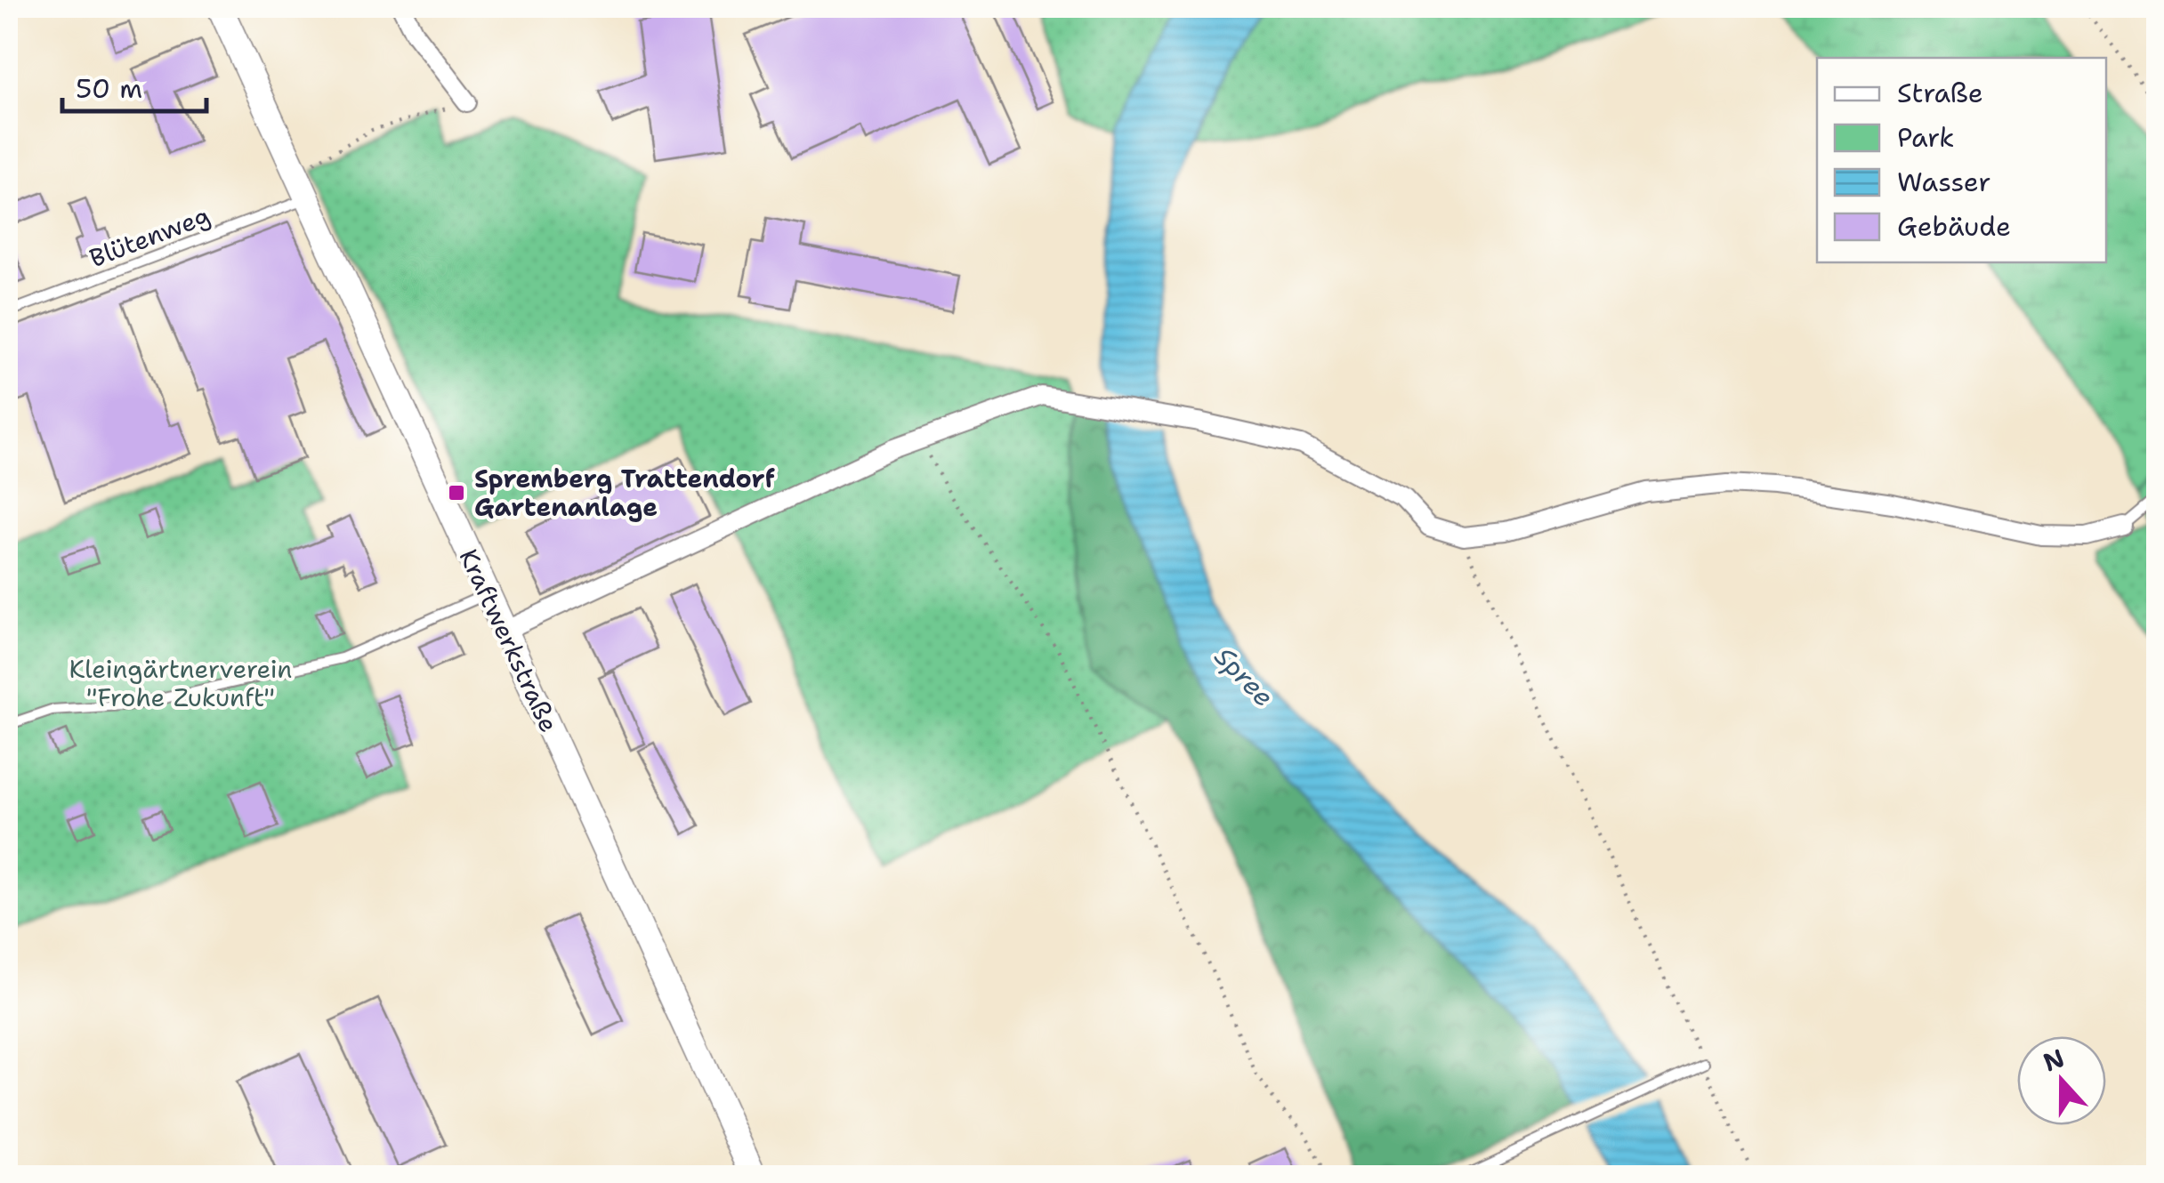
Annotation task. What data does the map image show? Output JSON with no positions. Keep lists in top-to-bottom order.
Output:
{
  "streets": {
    "main road": ["Kraftwerkstraße"],
    "lane": ["Blütenweg"]
  },
  "crossings": [
    ["Blütenweg", "Kraftwerkstraße"]
  ],
  "water": ["Spree"],
  "parks": ["Kleingärtnerverein \"Frohe Zukunft\""],
  "places": {
    "transit": ["Spremberg Trattendorf Gartenanlage"]
  },
  "legend": [
    "Straße",
    "Park",
    "Wasser",
    "Gebäude"
  ],
  "scale_bar": "50 m",
  "north": "top"
}
